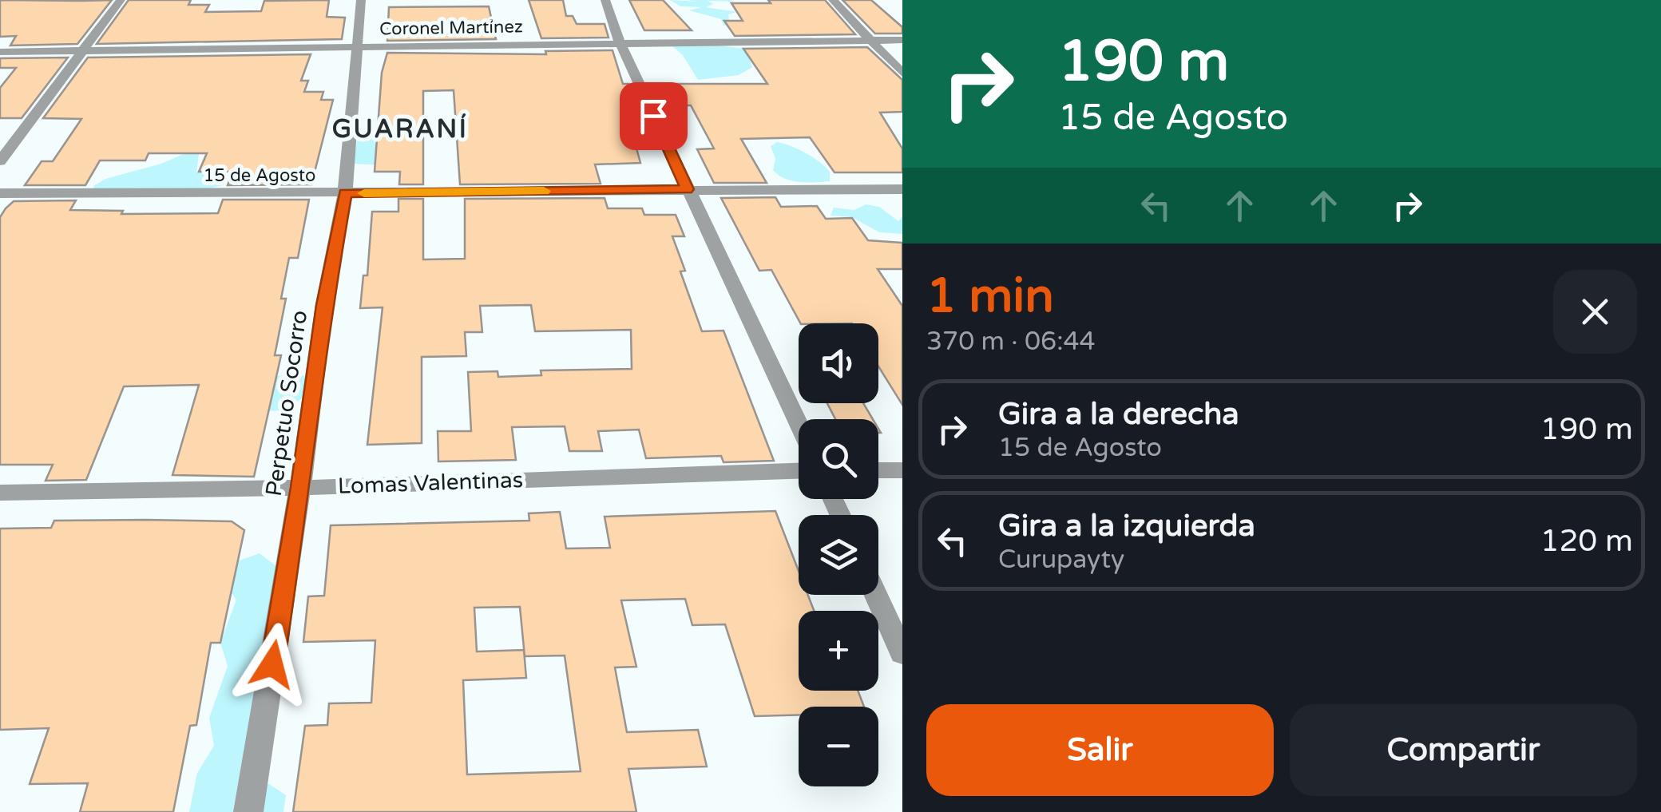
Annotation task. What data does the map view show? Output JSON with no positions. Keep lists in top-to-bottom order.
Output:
{
  "streets": {
    "street": [
      "Coronel Martínez",
      "15 de Agosto",
      "Perpetuo Socorro",
      "Lomas Valentinas"
    ]
  },
  "crossings": [
    ["Coronel Martínez", "Perpetuo Socorro"],
    ["15 de Agosto", "Perpetuo Socorro"],
    ["Perpetuo Socorro", "Lomas Valentinas"]
  ],
  "districts": ["GUARANÍ"],
  "page": {
    "turn": ["190 m", "15 de Agosto"],
    "heading": ["1 min", "370 m · 06:44"],
    "map_buttons": ["+", "−"],
    "list": [
      {
        "name": "Gira a la derecha",
        "note": "15 de Agosto",
        "value": "190 m"
      },
      {
        "name": "Gira a la izquierda",
        "note": "Curupayty",
        "value": "120 m"
      }
    ],
    "buttons": ["Salir", "Compartir"]
  }
}
